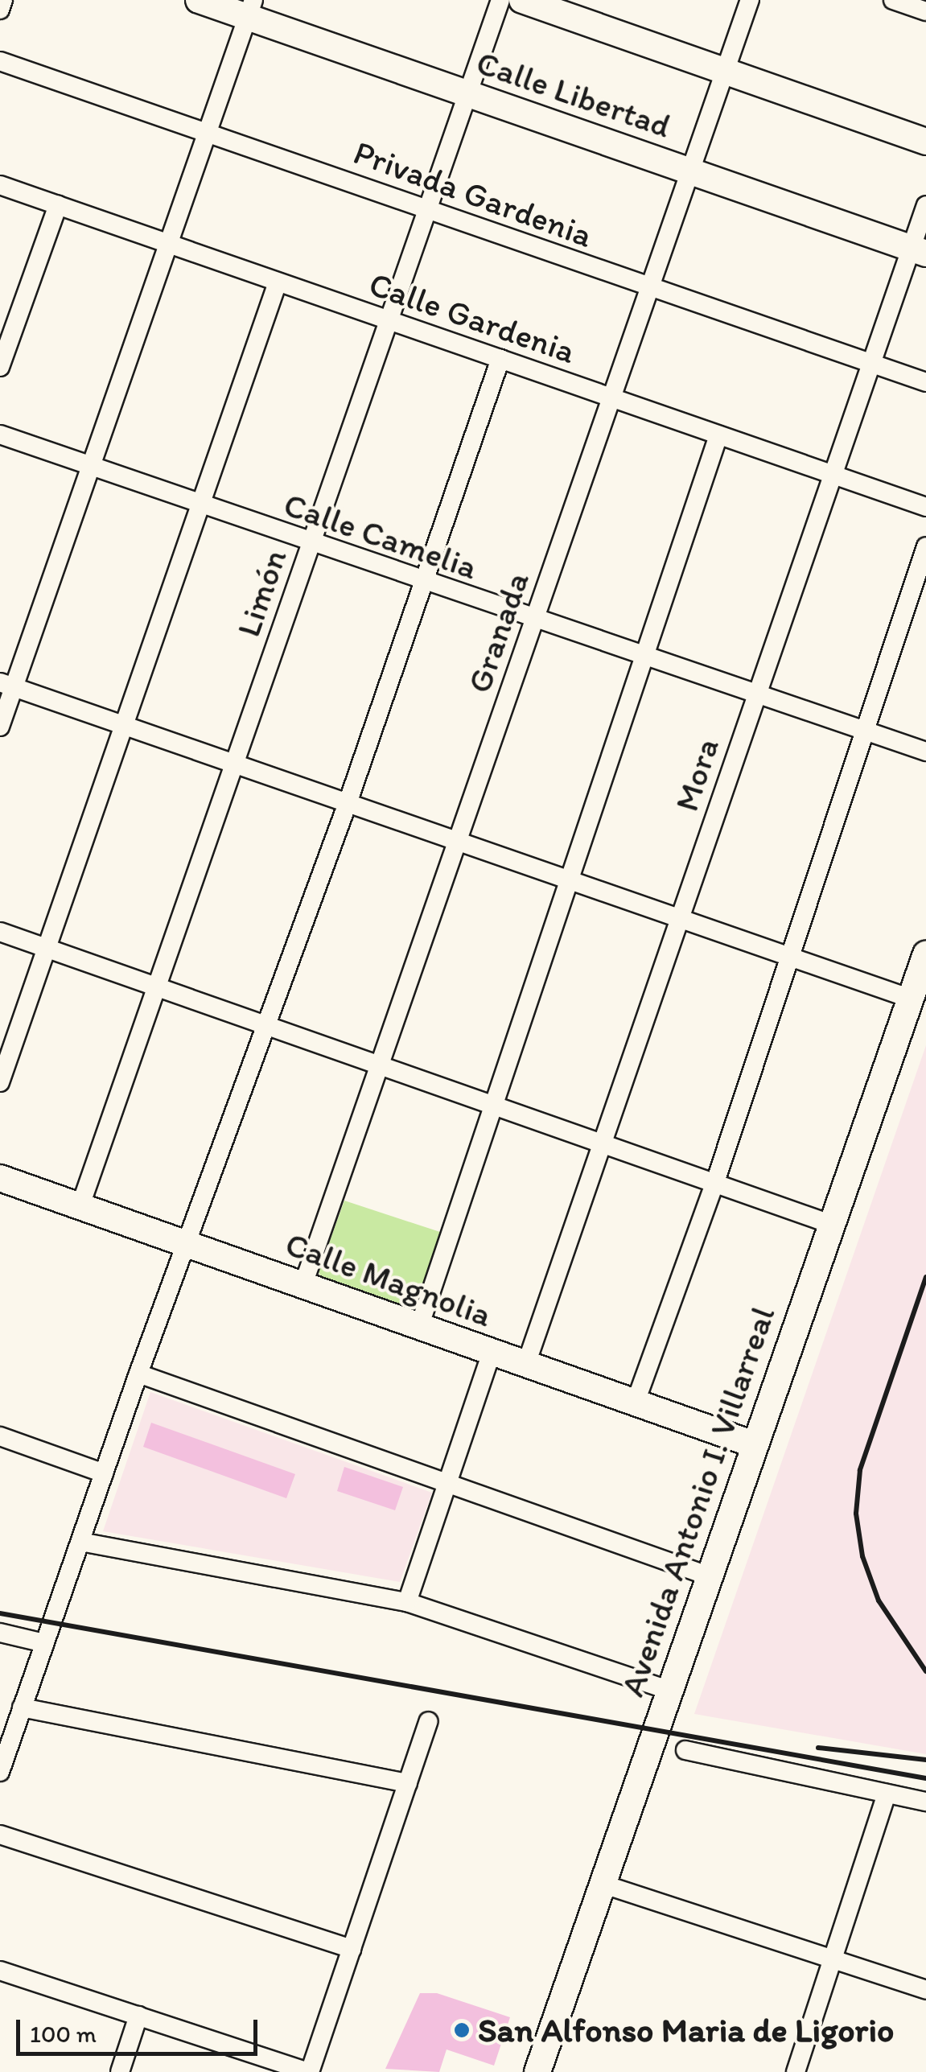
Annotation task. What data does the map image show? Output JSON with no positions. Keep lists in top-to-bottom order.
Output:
{
  "streets": {
    "street": [
      "Calle Libertad",
      "Privada Gardenia",
      "Calle Gardenia",
      "Calle Camelia",
      "Limón",
      "Granada",
      "Mora",
      "Calle Magnolia",
      "Avenida Antonio I. Villarreal"
    ]
  },
  "crossings": [
    ["Calle Libertad", "Limón"],
    ["Calle Libertad", "Granada"],
    ["Calle Libertad", "Mora"],
    ["Privada Gardenia", "Limón"],
    ["Privada Gardenia", "Granada"],
    ["Privada Gardenia", "Mora"],
    ["Calle Gardenia", "Limón"],
    ["Calle Gardenia", "Granada"],
    ["Calle Gardenia", "Mora"],
    ["Calle Camelia", "Limón"],
    ["Calle Camelia", "Granada"],
    ["Calle Camelia", "Mora"],
    ["Limón", "Calle Magnolia"],
    ["Granada", "Calle Magnolia"],
    ["Mora", "Calle Magnolia"],
    ["Calle Magnolia", "Avenida Antonio I. Villarreal"]
  ],
  "places": ["San Alfonso Maria de Ligorio"],
  "scale_bar": "100 m"
}
